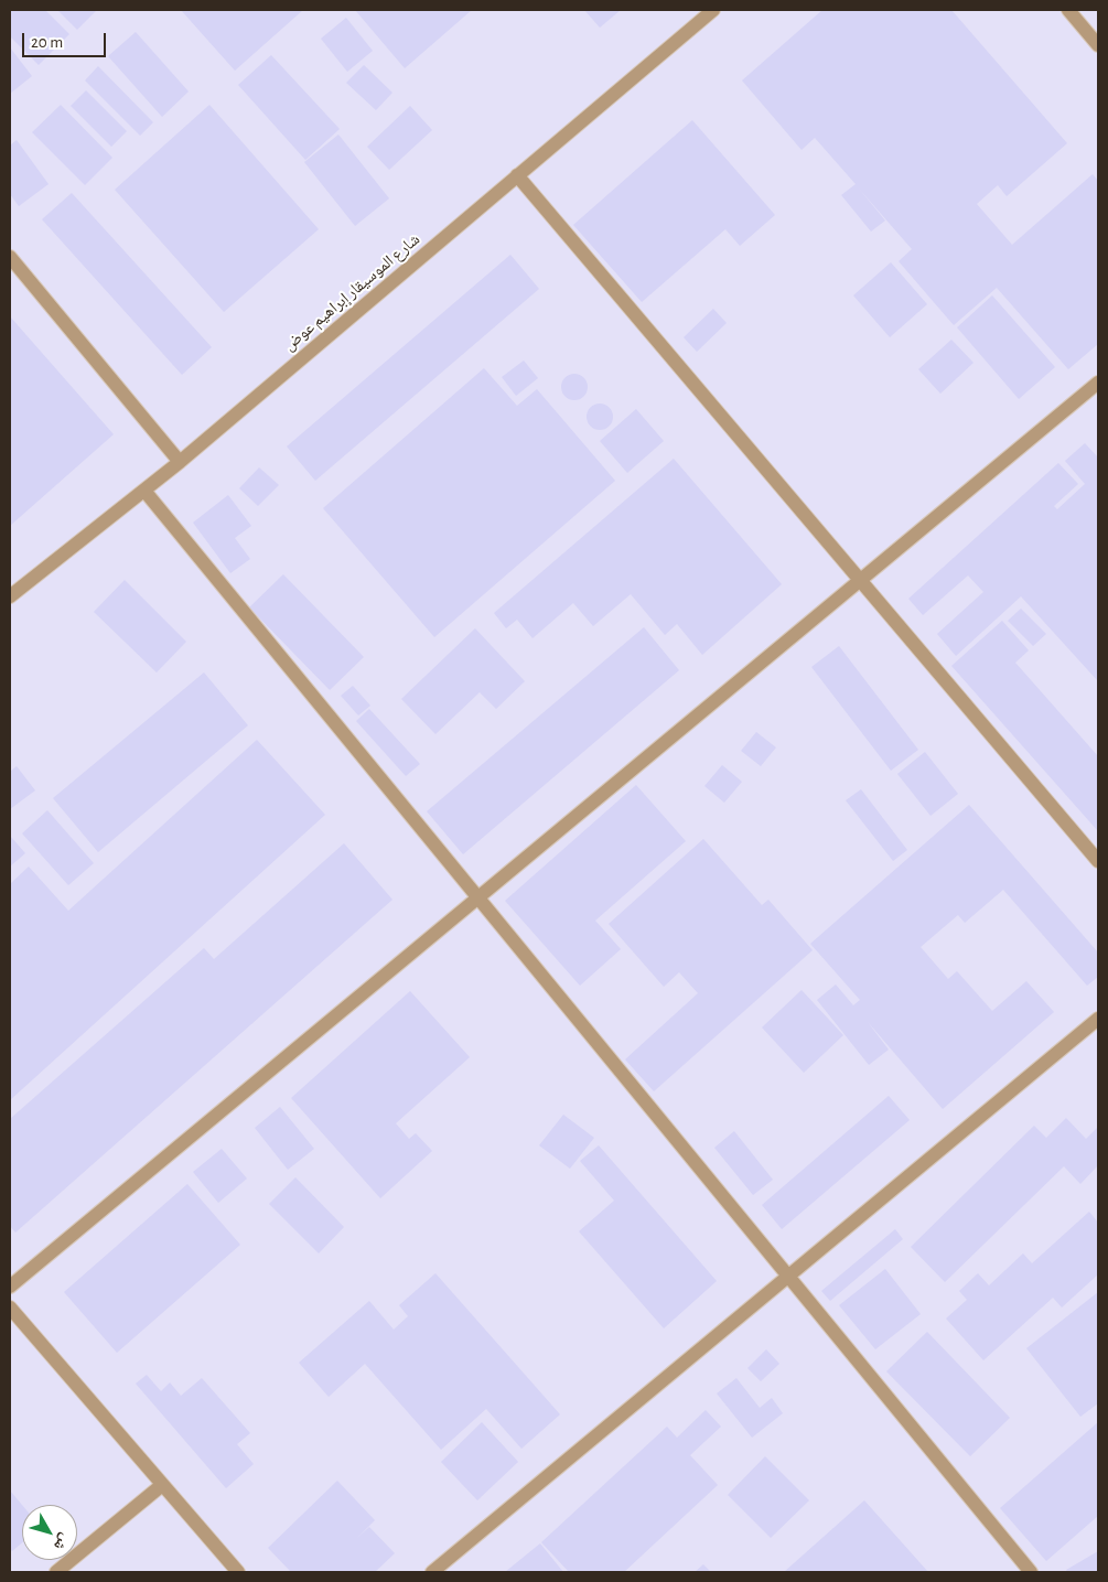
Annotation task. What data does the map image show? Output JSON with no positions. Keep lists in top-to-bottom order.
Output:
{
  "streets": {
    "street": ["شارع الموسيقار إبراهيم عوض"]
  },
  "scale_bar": "20 m",
  "north": "bottom right"
}
